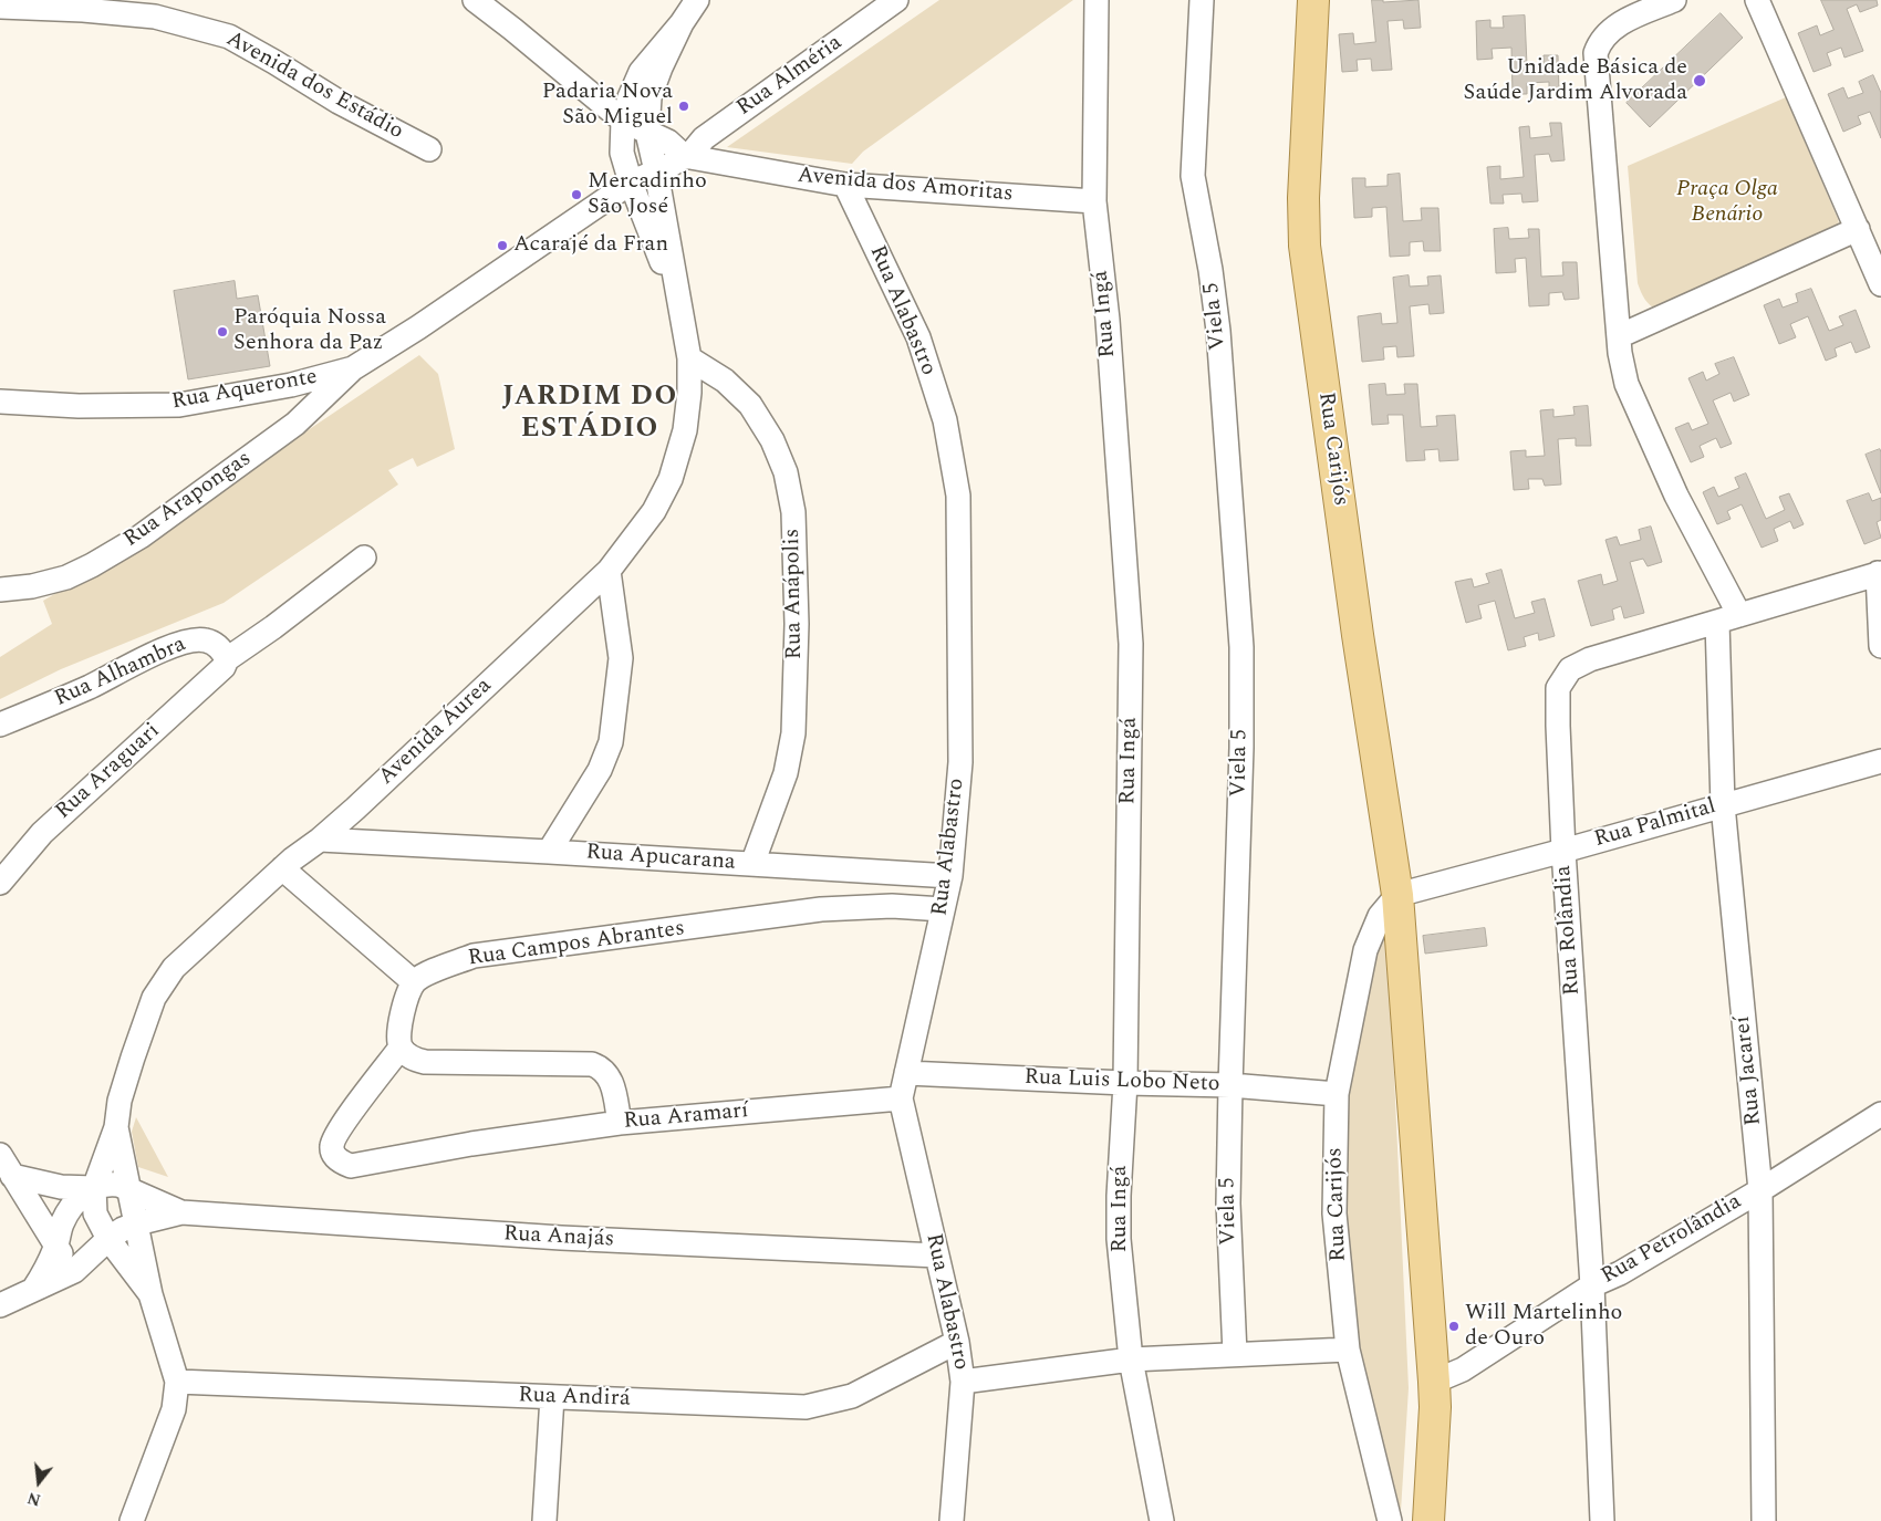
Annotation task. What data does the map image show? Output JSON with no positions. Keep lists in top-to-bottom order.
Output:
{
  "streets": {
    "main road": ["Rua Carijós"],
    "street": [
      "Rua Alméria",
      "Avenida dos Estádio",
      "Avenida dos Amoritas",
      "Rua Alabastro",
      "Rua Ingá",
      "Viela 5",
      "Rua Aqueronte",
      "Rua Arapongas",
      "Rua Anápolis",
      "Rua Alhambra",
      "Avenida Áurea",
      "Rua Araguari",
      "Rua Palmital",
      "Rua Apucarana",
      "Rua Rolândia",
      "Rua Campos Abrantes",
      "Rua Jacareí",
      "Rua Luis Lobo Neto",
      "Rua Aramarí",
      "Rua Anajás",
      "Rua Petrolândia",
      "Rua Andirá"
    ]
  },
  "crossings": [
    ["Rua Alméria", "Avenida dos Amoritas"],
    ["Avenida dos Amoritas", "Rua Alabastro"],
    ["Avenida dos Amoritas", "Rua Ingá"],
    ["Avenida dos Amoritas", "Avenida Áurea"],
    ["Rua Alabastro", "Rua Apucarana"],
    ["Rua Alabastro", "Rua Campos Abrantes"],
    ["Rua Alabastro", "Rua Luis Lobo Neto"],
    ["Rua Alabastro", "Rua Aramarí"],
    ["Rua Alabastro", "Rua Anajás"],
    ["Rua Alabastro", "Rua Andirá"],
    ["Rua Ingá", "Rua Luis Lobo Neto"],
    ["Viela 5", "Rua Luis Lobo Neto"],
    ["Rua Aqueronte", "Rua Arapongas"],
    ["Rua Aqueronte", "Avenida Áurea"],
    ["Rua Carijós", "Rua Palmital"],
    ["Rua Carijós", "Rua Luis Lobo Neto"],
    ["Rua Carijós", "Rua Petrolândia"],
    ["Rua Anápolis", "Avenida Áurea"],
    ["Rua Anápolis", "Rua Apucarana"],
    ["Rua Alhambra", "Rua Araguari"],
    ["Avenida Áurea", "Rua Apucarana"],
    ["Avenida Áurea", "Rua Anajás"],
    ["Rua Palmital", "Rua Rolândia"],
    ["Rua Palmital", "Rua Jacareí"],
    ["Rua Rolândia", "Rua Jacareí"],
    ["Rua Rolândia", "Rua Petrolândia"],
    ["Rua Jacareí", "Rua Petrolândia"]
  ],
  "districts": ["JARDIM DO ESTÁDIO"],
  "parks": ["Praça Olga Benário"],
  "places": [
    "Unidade Básica de Saúde Jardim Alvorada",
    "Padaria Nova São Miguel",
    "Mercadinho São José",
    "Acarajé da Fran",
    "Paróquia Nossa Senhora da Paz",
    "Will Martelinho de Ouro"
  ],
  "north": "bottom"
}
